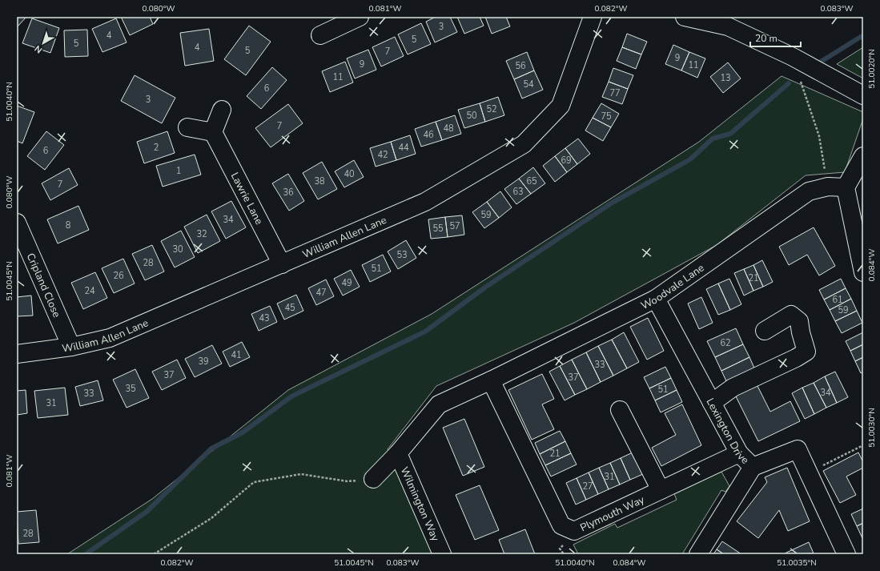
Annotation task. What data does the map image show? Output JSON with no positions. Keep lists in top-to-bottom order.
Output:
{
  "streets": {
    "street": [
      "Lawrie Lane",
      "William Allen Lane",
      "Cripland Close",
      "Woodvale Lane",
      "Lexington Drive",
      "Wilmington Way",
      "Plymouth Way"
    ]
  },
  "crossings": [
    ["Lawrie Lane", "William Allen Lane"],
    ["William Allen Lane", "Cripland Close"],
    ["Woodvale Lane", "Lexington Drive"],
    ["Woodvale Lane", "Wilmington Way"],
    ["Woodvale Lane", "Plymouth Way"],
    ["Lexington Drive", "Plymouth Way"],
    ["Wilmington Way", "Plymouth Way"]
  ],
  "house_numbers": [
    "3",
    "4",
    "5",
    "5",
    "4",
    "5",
    "7",
    "9",
    "9",
    "11",
    "56",
    "11",
    "13",
    "54",
    "6",
    "77",
    "3",
    "52",
    "50",
    "75",
    "7",
    "48",
    "46",
    "2",
    "44",
    "6",
    "42",
    "69",
    "1",
    "40",
    "38",
    "65",
    "7",
    "63",
    "36",
    "59",
    "34",
    "8",
    "57",
    "55",
    "32",
    "30",
    "53",
    "28",
    "51",
    "26",
    "21",
    "49",
    "24",
    "47",
    "61",
    "45",
    "59",
    "43",
    "62",
    "41",
    "39",
    "33",
    "37",
    "37",
    "35",
    "51",
    "34",
    "33",
    "31",
    "21",
    "31",
    "27",
    "28"
  ],
  "scale_bar": "20 m",
  "north": "bottom left",
  "coordinates": [
    "0.080°W",
    "0.081°W",
    "0.082°W",
    "0.083°W",
    "51.0020°N",
    "51.0040°N",
    "0.084°W",
    "51.0045°N",
    "51.0030°N",
    "51.0035°N"
  ]
}
